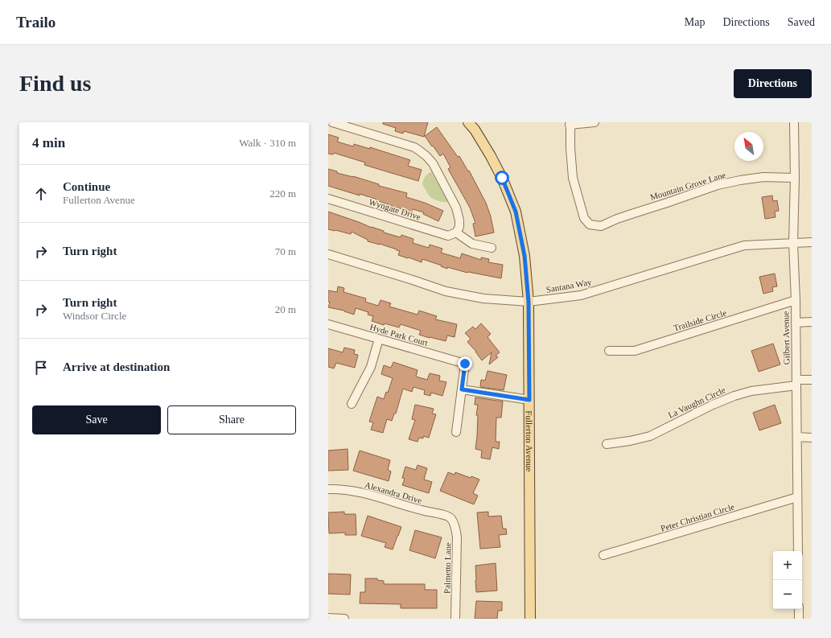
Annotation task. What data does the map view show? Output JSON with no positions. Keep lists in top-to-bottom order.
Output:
{
  "streets": {
    "main road": ["Fullerton Avenue"],
    "street": [
      "Mountain Grove Lane",
      "Wyngate Drive",
      "Santana Way",
      "Trailside Circle",
      "Hyde Park Court",
      "Gilbert Avenue",
      "La Vaughn Circle",
      "Alexandra Drive",
      "Peter Christian Circle",
      "Palmetto Lane"
    ]
  },
  "crossings": [
    ["Mountain Grove Lane", "Gilbert Avenue"],
    ["Santana Way", "Gilbert Avenue"],
    ["Santana Way", "Fullerton Avenue"],
    ["Trailside Circle", "Gilbert Avenue"],
    ["Gilbert Avenue", "La Vaughn Circle"],
    ["Gilbert Avenue", "Peter Christian Circle"],
    ["Alexandra Drive", "Palmetto Lane"]
  ],
  "north": "top left",
  "page": {
    "header": "Trailo",
    "nav": ["Map", "Directions", "Saved"],
    "buttons": [
      "Directions",
      ["Save", "Share"]
    ],
    "title": "Find us",
    "heading": ["4 min", "Walk · 310 m"],
    "list": [
      ["Continue", "Fullerton Avenue", "220 m"],
      ["Turn right", "70 m"],
      ["Turn right", "Windsor Circle", "20 m"],
      "Arrive at destination"
    ],
    "map_buttons": ["+", "−"]
  }
}
